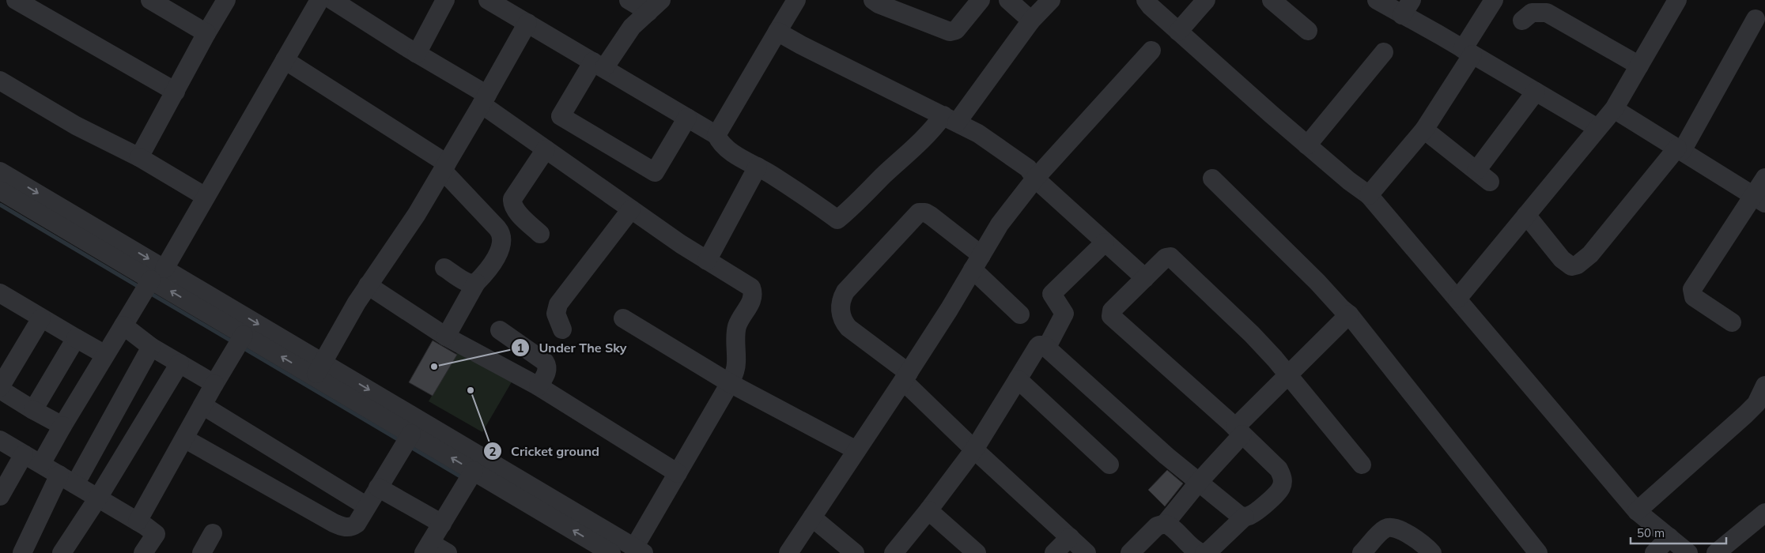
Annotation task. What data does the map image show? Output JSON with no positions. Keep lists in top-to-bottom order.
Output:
{
  "places": ["Under The Sky", "Cricket ground"],
  "scale_bar": "50 m"
}
